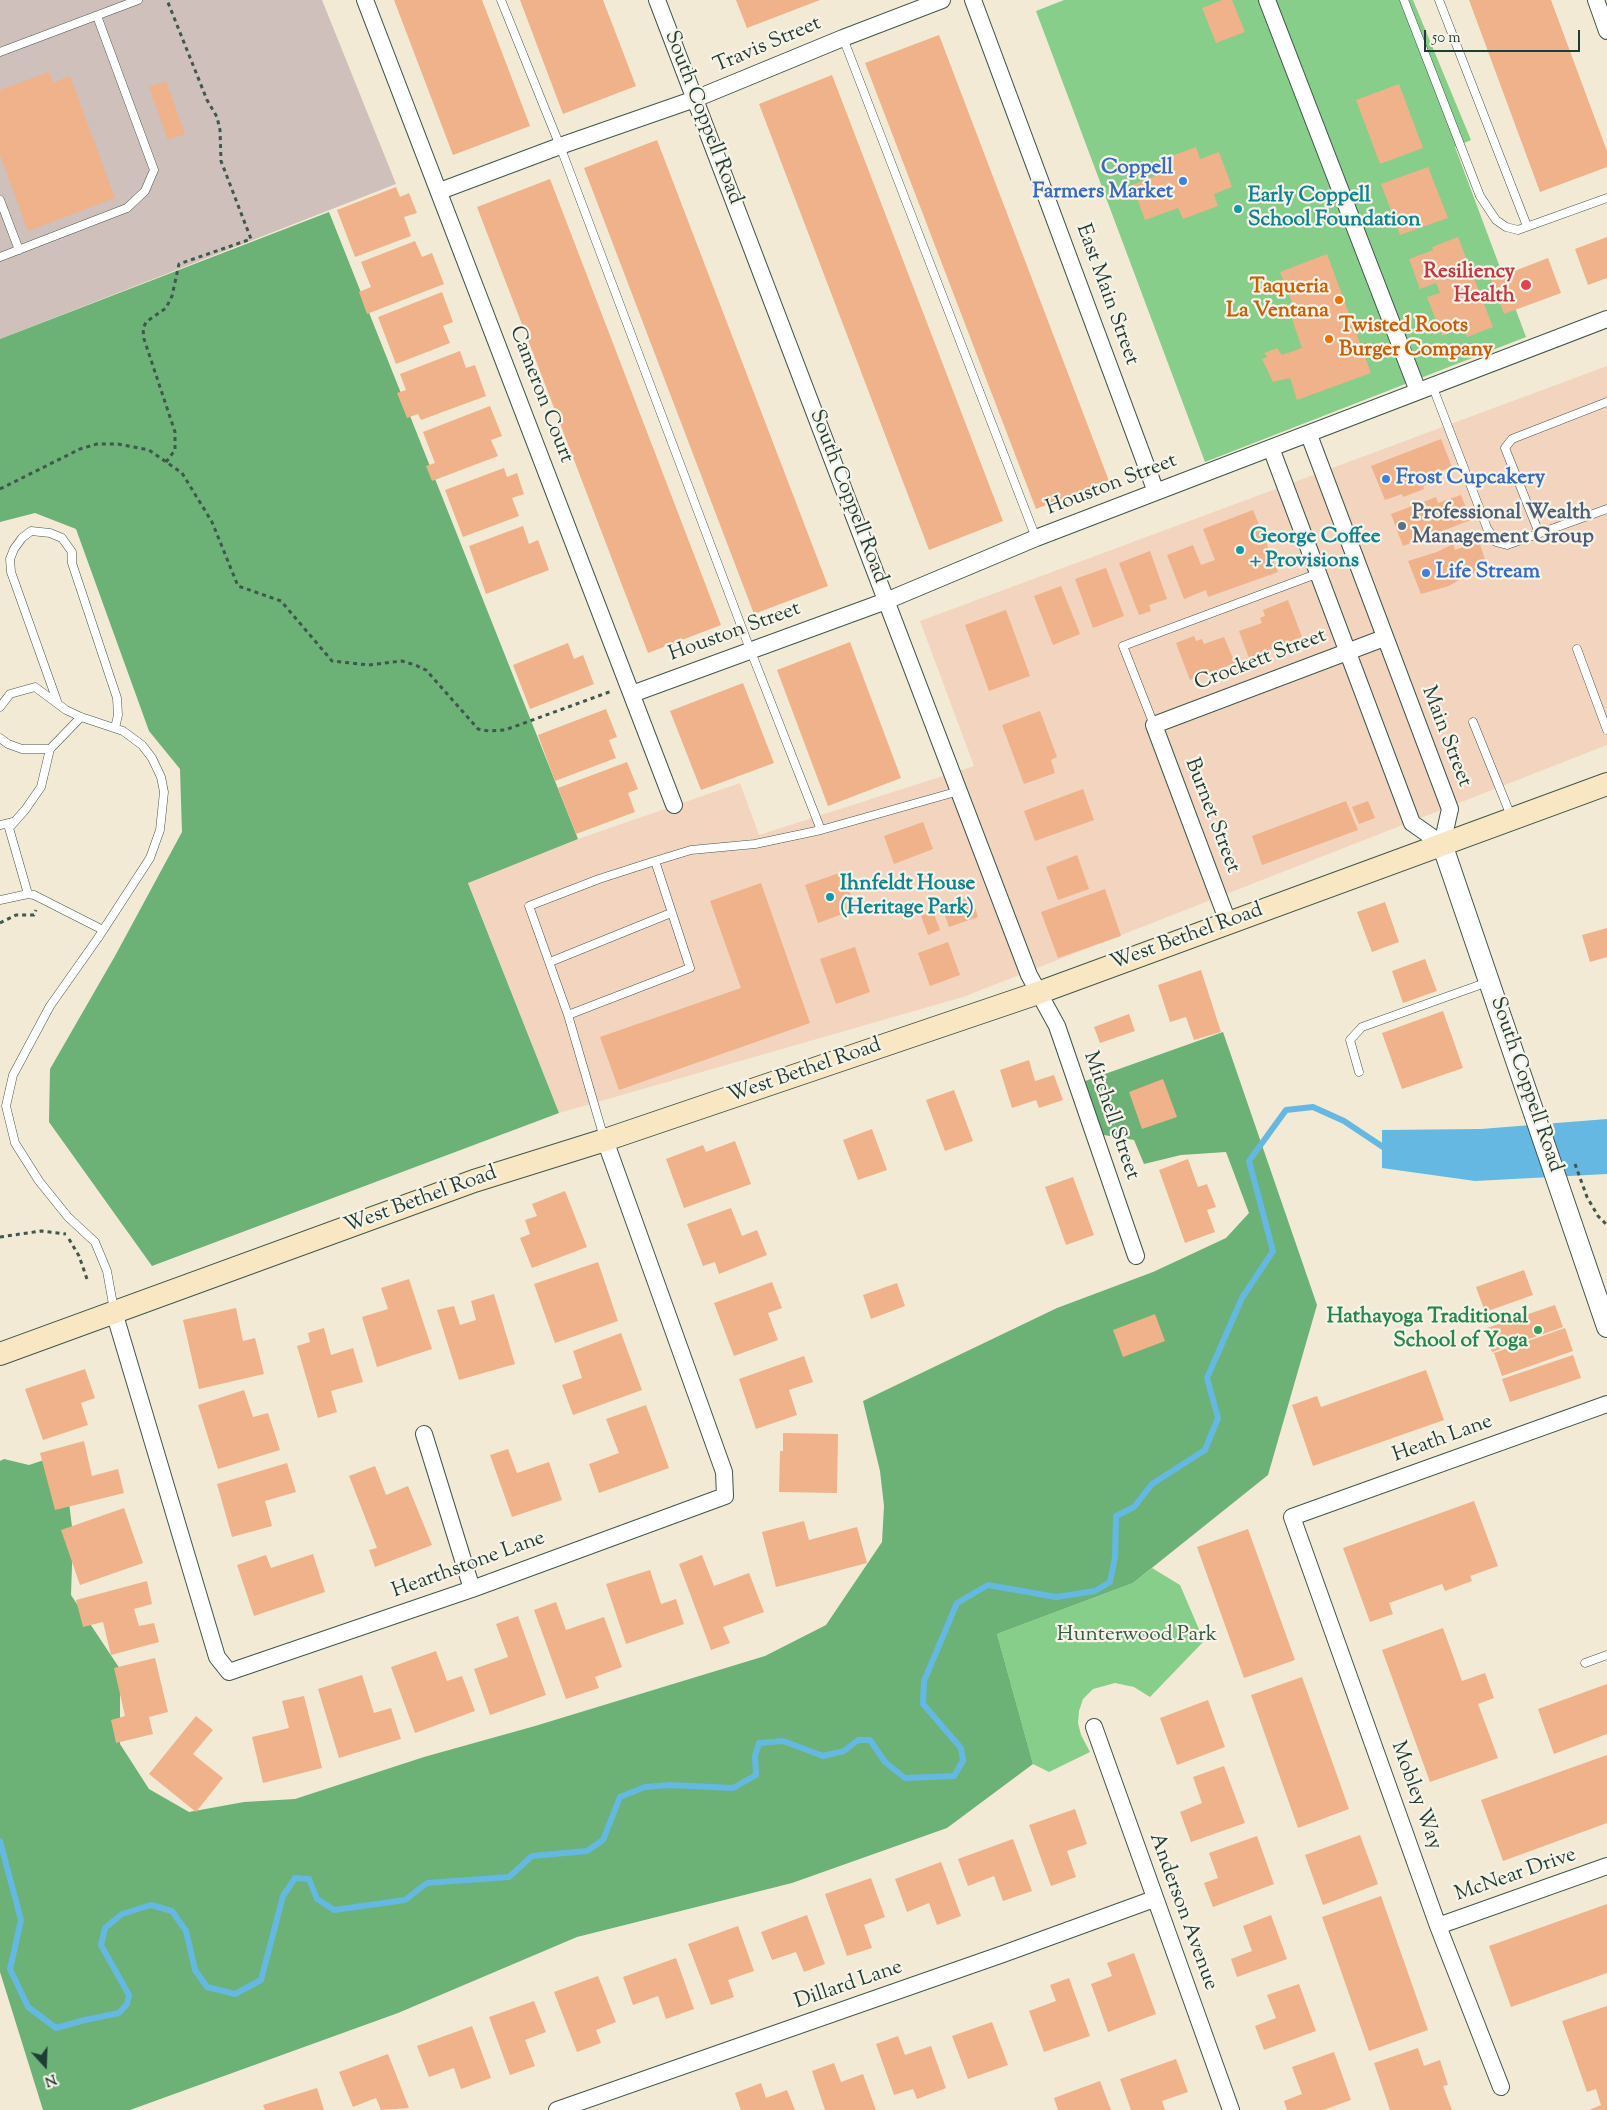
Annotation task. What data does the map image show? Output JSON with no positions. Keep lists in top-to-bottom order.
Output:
{
  "streets": {
    "main road": ["West Bethel Road"],
    "street": [
      "Travis Street",
      "South Coppell Road",
      "East Main Street",
      "Cameron Court",
      "Houston Street",
      "Crockett Street",
      "Main Street",
      "Burnet Street",
      "Mitchell Street",
      "Heath Lane",
      "Hearthstone Lane",
      "Mobley Way",
      "McNear Drive",
      "Anderson Avenue",
      "Dillard Lane"
    ]
  },
  "crossings": [
    ["Travis Street", "South Coppell Road"],
    ["Travis Street", "Cameron Court"],
    ["South Coppell Road", "Houston Street"],
    ["South Coppell Road", "Main Street"],
    ["South Coppell Road", "West Bethel Road"],
    ["South Coppell Road", "Mitchell Street"],
    ["East Main Street", "Houston Street"],
    ["Cameron Court", "Houston Street"],
    ["Houston Street", "Main Street"],
    ["Crockett Street", "Main Street"],
    ["Crockett Street", "Burnet Street"],
    ["Main Street", "West Bethel Road"],
    ["Burnet Street", "West Bethel Road"],
    ["West Bethel Road", "Mitchell Street"],
    ["West Bethel Road", "Hearthstone Lane"],
    ["Heath Lane", "Mobley Way"],
    ["Mobley Way", "McNear Drive"],
    ["Anderson Avenue", "Dillard Lane"]
  ],
  "parks": ["Hunterwood Park"],
  "places": [
    "Coppell Farmers Market",
    "Early Coppell School Foundation",
    "Resiliency Health",
    "Taqueria La Ventana",
    "Twisted Roots Burger Company",
    "Frost Cupcakery",
    "Professional Wealth Management Group",
    "George Coffee + Provisions",
    "Life Stream",
    "Ihnfeldt House (Heritage Park)",
    "Hathayoga Traditional School of Yoga"
  ],
  "scale_bar": "50 m",
  "north": "bottom"
}
